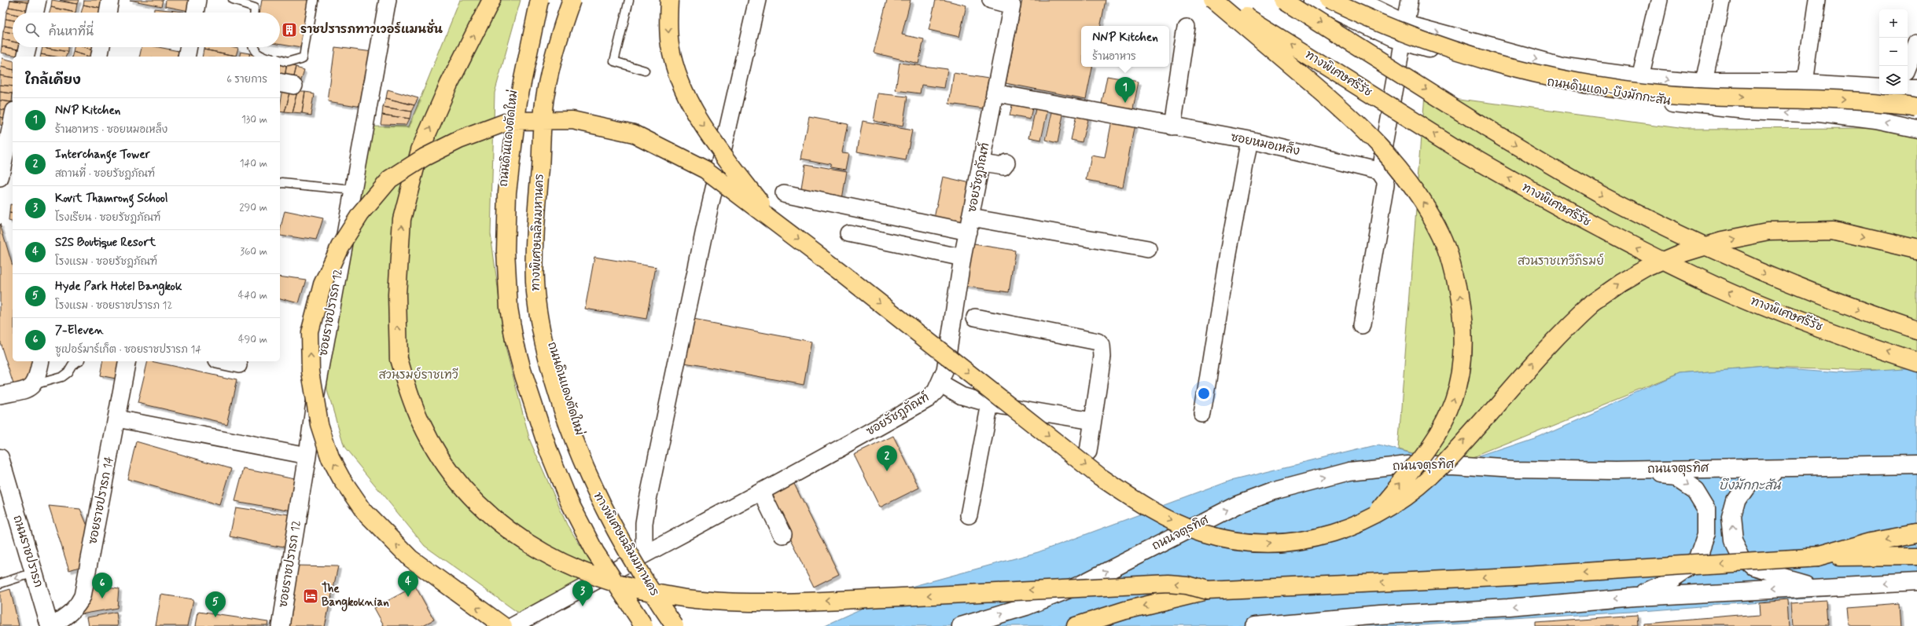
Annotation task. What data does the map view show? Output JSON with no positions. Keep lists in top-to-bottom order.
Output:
{
  "streets": {
    "highway": ["ทางพิเศษศรีรัช", "ทางพิเศษเฉลิมมหานคร"],
    "street": [
      "ถนนดินแดง-บึงมักกะสัน",
      "ถนนดินแดงตัดใหม่",
      "ซอยหมอเหล็ง",
      "ซอยรัชฎภัณฑ์",
      "ซอยราชปรารภ 12",
      "ถนนจตุรทิศ",
      "ซอยราชปรารภ 14",
      "ถนนราชปรารภ"
    ]
  },
  "crossings": [
    ["ถนนดินแดงตัดใหม่", "ซอยรัชฎภัณฑ์"],
    ["ซอยหมอเหล็ง", "ซอยรัชฎภัณฑ์"],
    ["ซอยราชปรารภ 14", "ถนนราชปรารภ"]
  ],
  "water": ["บึงมักกะสัน"],
  "parks": ["สวนราชเทวีภิรมย์", "สวนรมย์ราชเทวี"],
  "places": {
    "building": ["ราชปรารภทาวเวอร์แมนชั่น"],
    "hotel": ["The Bangkoknian"]
  },
  "page": {
    "map_buttons": ["+", "−"],
    "search": "ค้นหาที่นี่",
    "popup": ["NNP Kitchen", "ร้านอาหาร"],
    "heading": ["ใกล้เคียง", "6 รายการ"],
    "pins": [
      "1",
      "2",
      "4",
      "6",
      "3",
      "5"
    ],
    "list": [
      {
        "mark": "1",
        "name": "NNP Kitchen",
        "note": "ร้านอาหาร · ซอยหมอเหล็ง",
        "value": "130 m"
      },
      {
        "mark": "2",
        "name": "Interchange Tower",
        "note": "สถานที่ · ซอยรัชฎภัณฑ์",
        "value": "140 m"
      },
      {
        "mark": "3",
        "name": "Kovit Thamrong School",
        "note": "โรงเรียน · ซอยรัชฎภัณฑ์",
        "value": "290 m"
      },
      {
        "mark": "4",
        "name": "S2S Boutique Resort",
        "note": "โรงแรม · ซอยรัชฎภัณฑ์",
        "value": "360 m"
      },
      {
        "mark": "5",
        "name": "Hyde Park Hotel Bangkok",
        "note": "โรงแรม · ซอยราชปรารภ 12",
        "value": "440 m"
      },
      {
        "mark": "6",
        "name": "7-Eleven",
        "note": "ซูเปอร์มาร์เก็ต · ซอยราชปรารภ 14",
        "value": "490 m"
      }
    ]
  }
}
